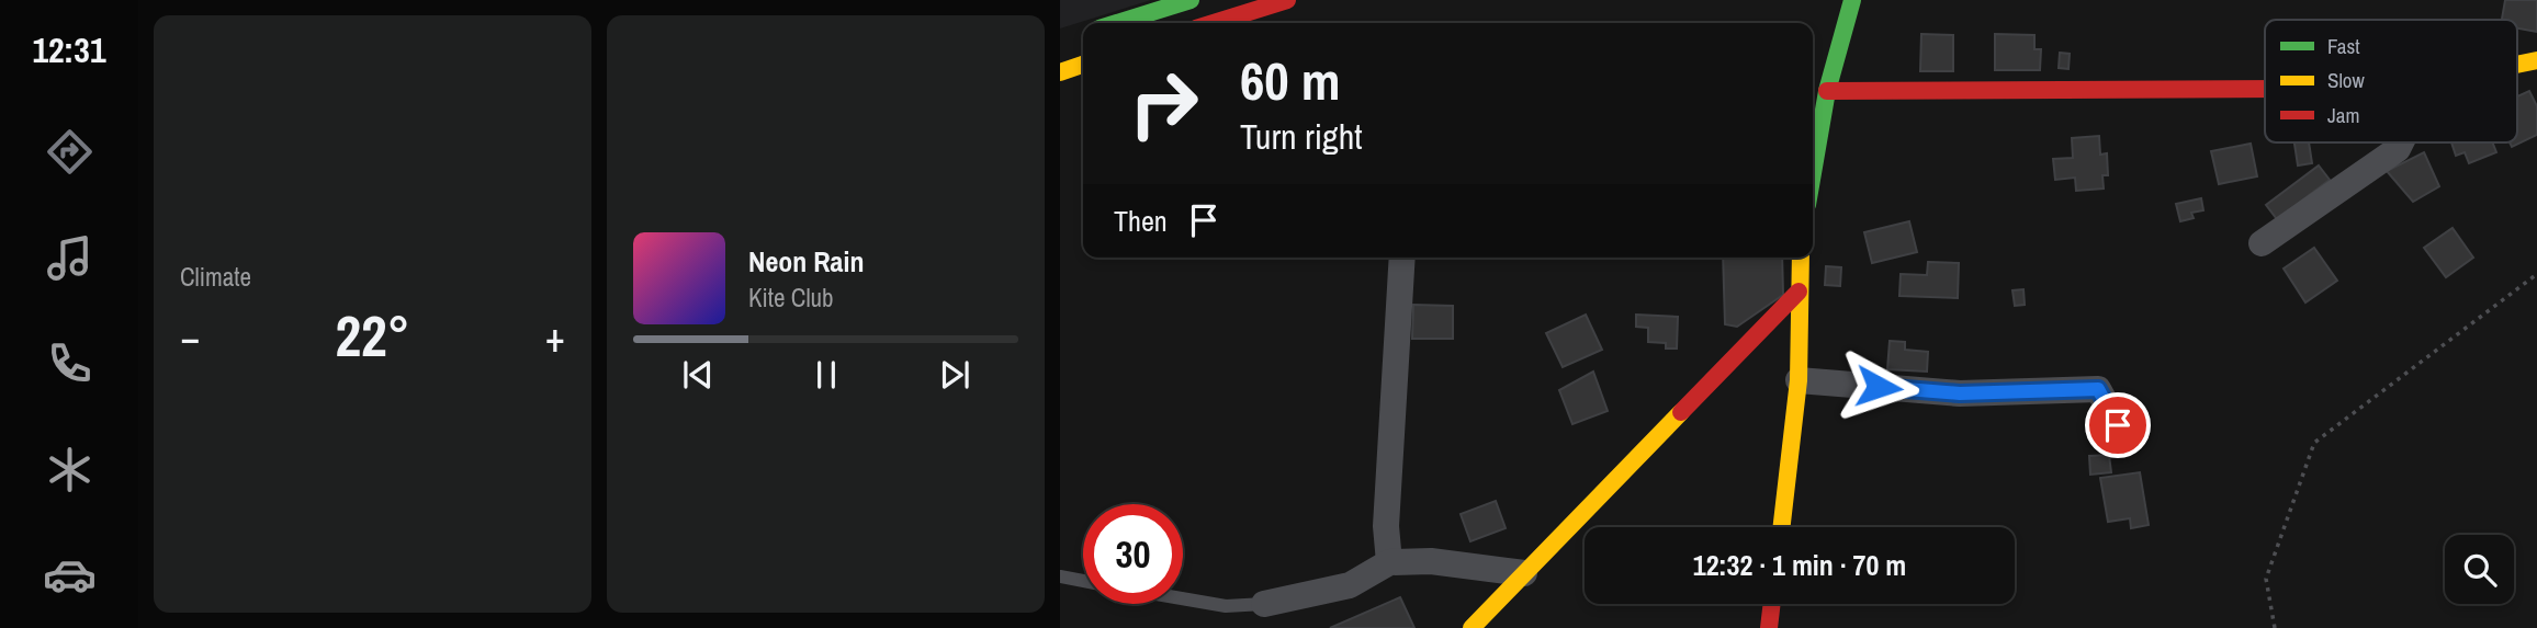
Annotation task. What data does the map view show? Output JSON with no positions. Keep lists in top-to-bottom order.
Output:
{
  "legend": ["Fast", "Slow", "Jam"],
  "page": {
    "tabs": "12:31",
    "tile": "Climate",
    "turn": ["60 m", "Turn right"],
    "then": "Then",
    "song": ["Neon Rain", "Kite Club"],
    "heat": ["−", "22°", "+"],
    "limit": "30",
    "trip": "12:32 · 1 min · 70 m"
  }
}
